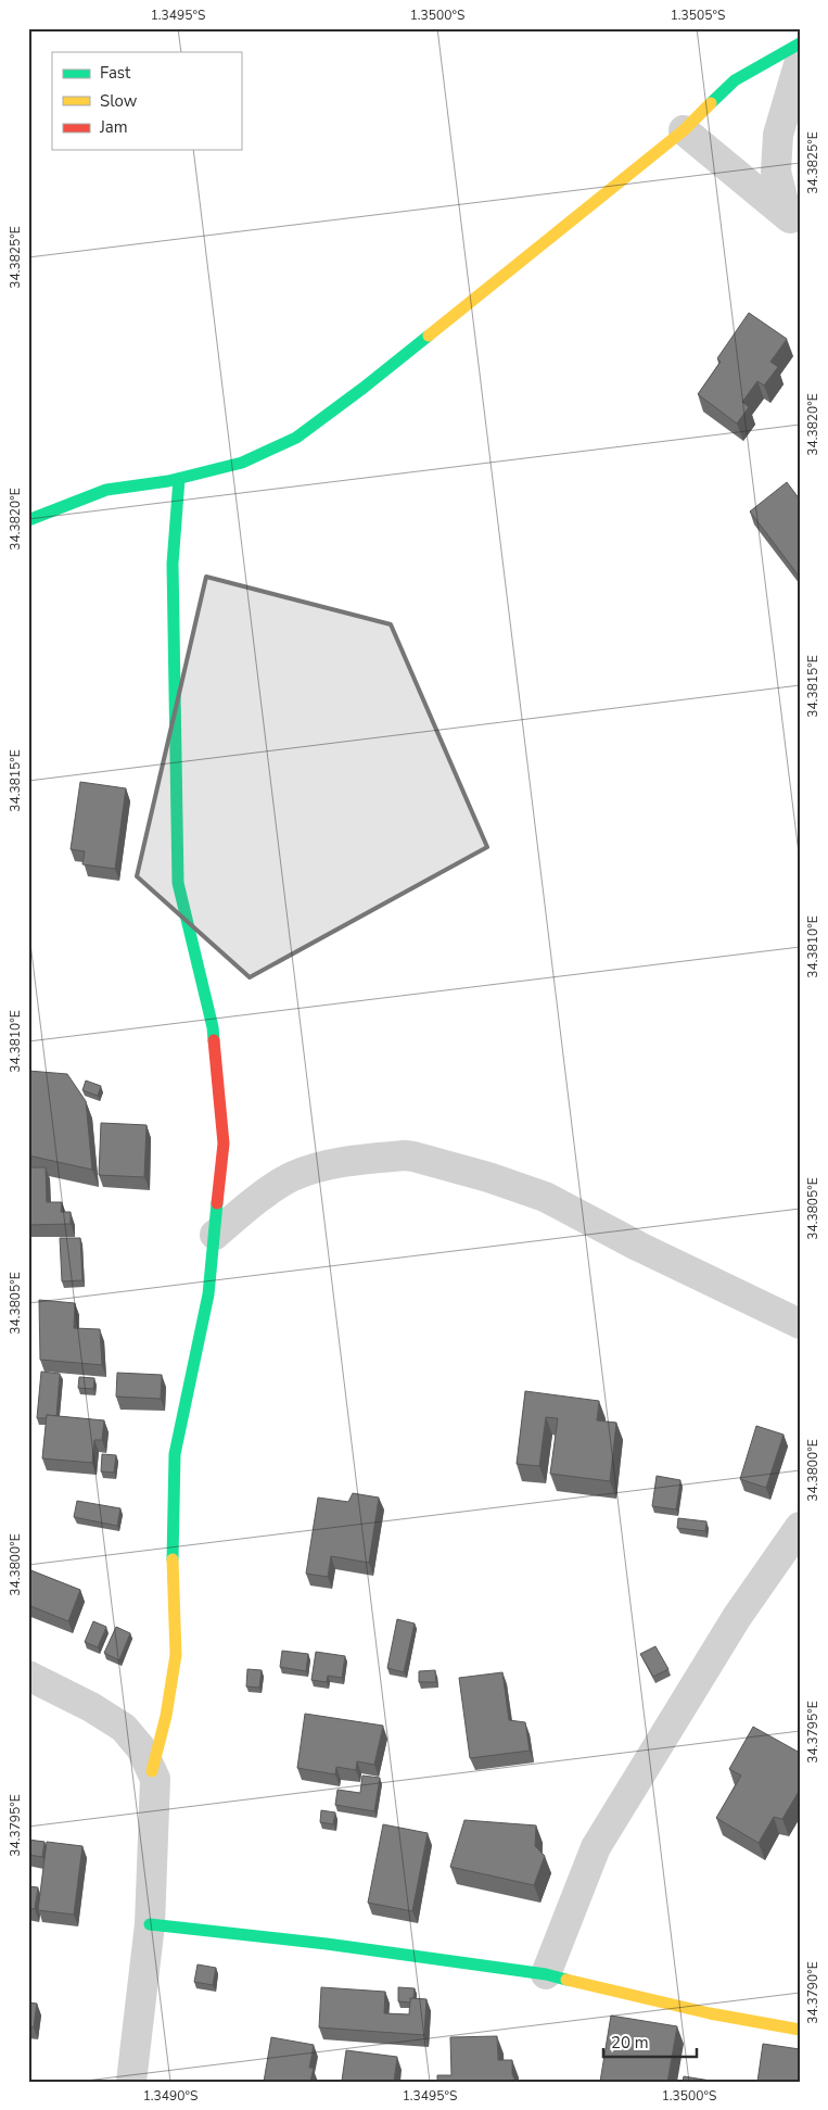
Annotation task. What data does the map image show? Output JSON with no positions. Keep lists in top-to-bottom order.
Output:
{
  "legend": ["Fast", "Slow", "Jam"],
  "scale_bar": "20 m",
  "coordinates": [
    "1.3495°S",
    "1.3500°S",
    "1.3505°S",
    "34.3825°E",
    "34.3820°E",
    "34.3815°E",
    "34.3810°E",
    "34.3805°E",
    "34.3800°E",
    "34.3795°E",
    "34.3790°E",
    "1.3490°S"
  ]
}
